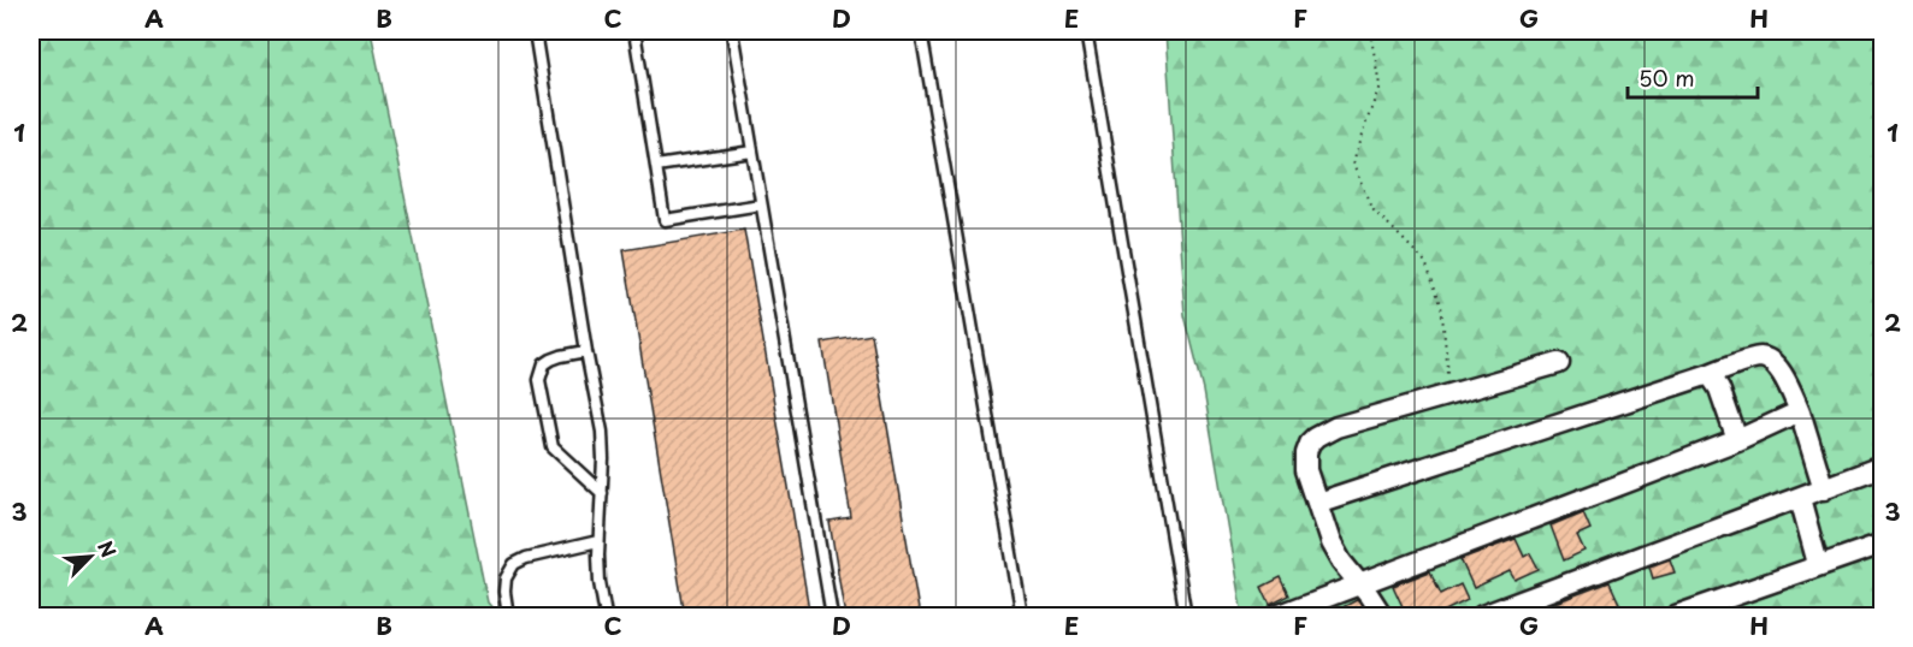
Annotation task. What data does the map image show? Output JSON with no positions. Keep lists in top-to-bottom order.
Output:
{
  "scale_bar": "50 m",
  "north": "top right",
  "grid": {
    "columns": [
      "A",
      "B",
      "C",
      "D",
      "E",
      "F",
      "G",
      "H"
    ],
    "rows": ["1", "2", "3"]
  }
}
